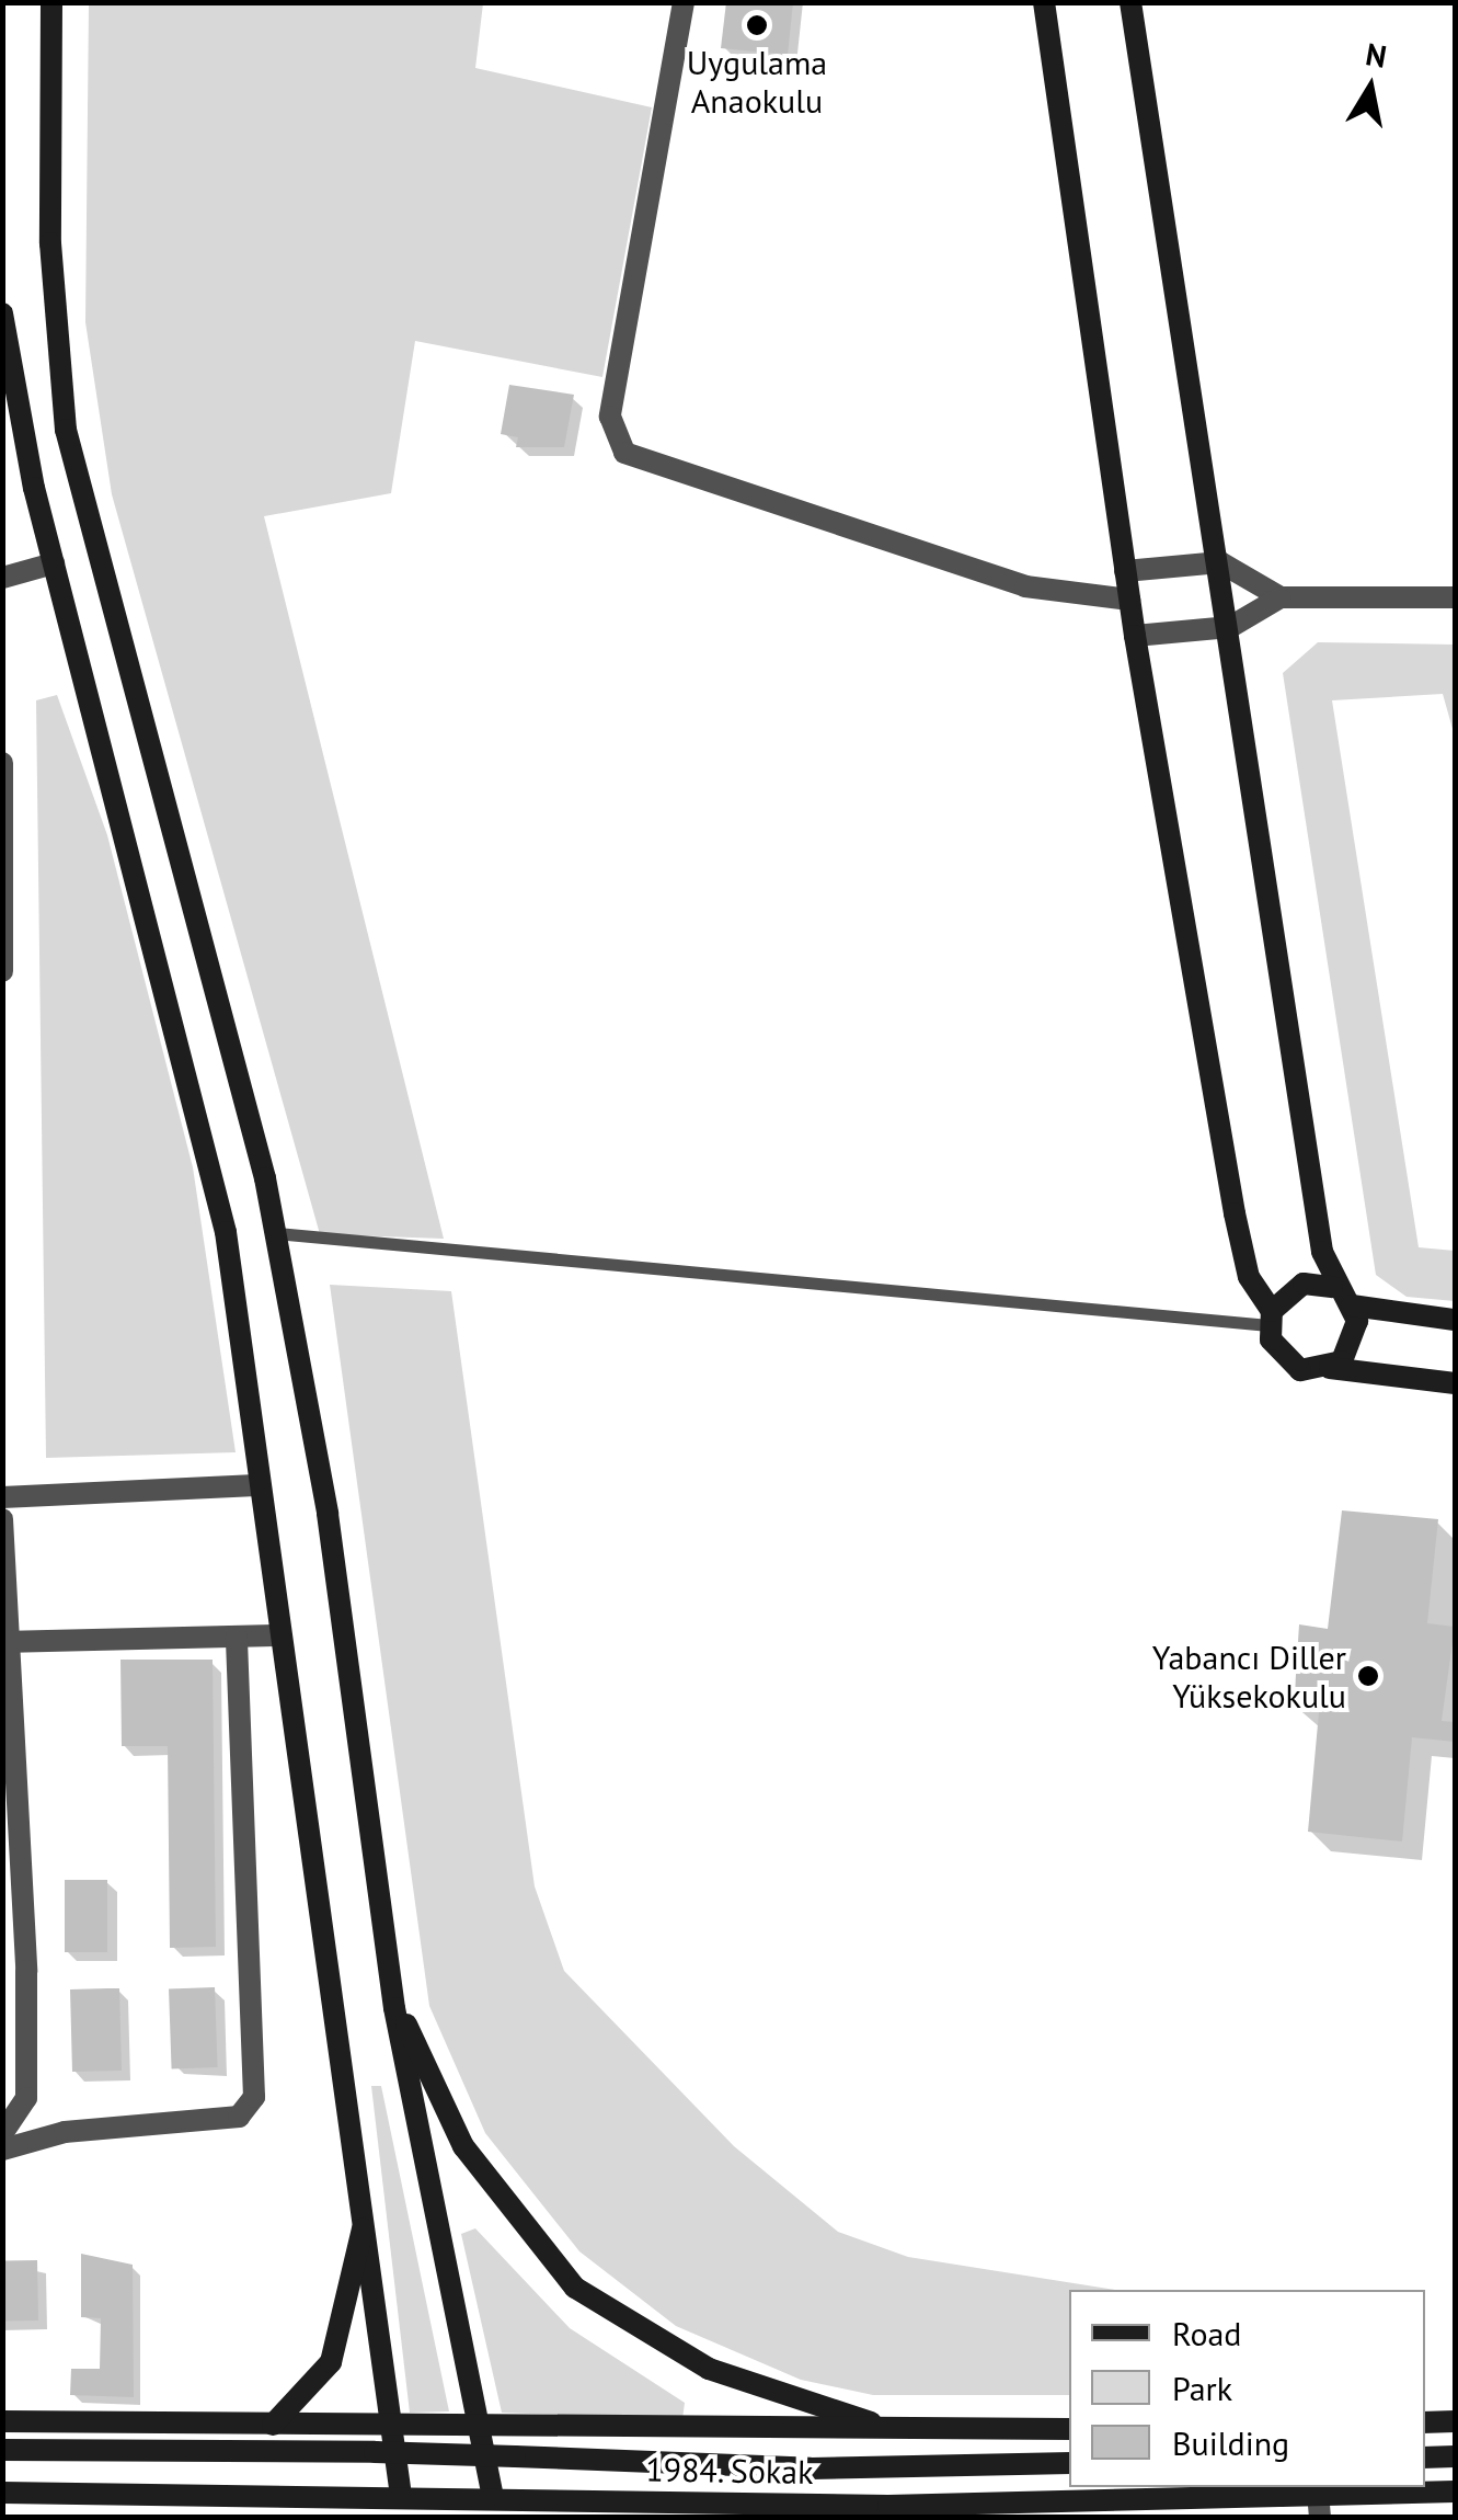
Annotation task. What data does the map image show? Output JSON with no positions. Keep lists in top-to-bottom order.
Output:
{
  "streets": {
    "main road": ["1984. Sokak"]
  },
  "places": ["Uygulama Anaokulu", "Yabancı Diller Yüksekokulu"],
  "legend": ["Road", "Park", "Building"],
  "north": "top"
}
